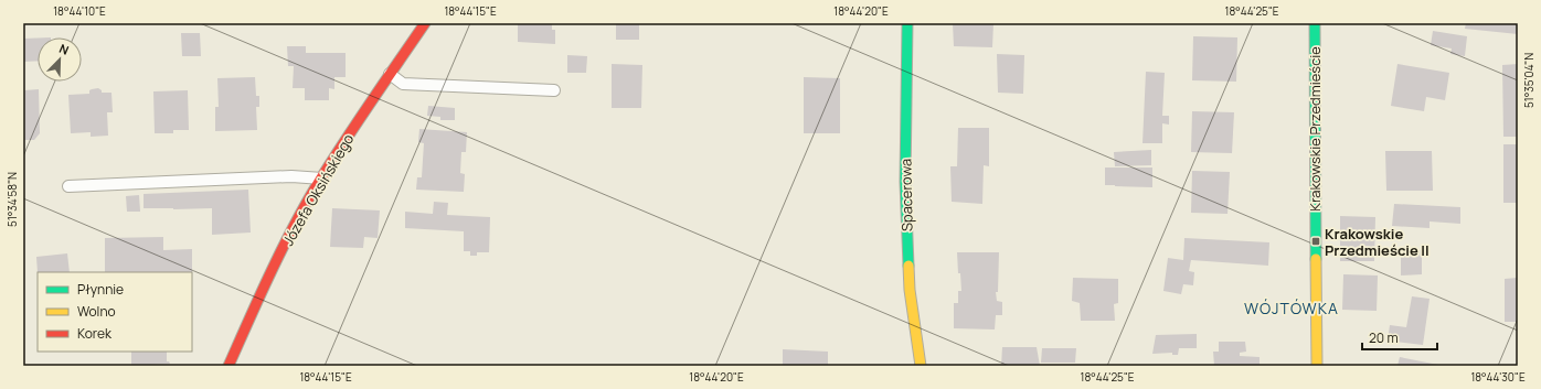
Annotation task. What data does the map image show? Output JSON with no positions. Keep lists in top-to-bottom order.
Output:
{
  "streets": {
    "street": ["Krakowskie Przedmieście", "Józefa Oksińskiego", "Spacerowa"]
  },
  "districts": ["WÓJTÓWKA"],
  "places": {
    "transit": ["Krakowskie Przedmieście II"]
  },
  "legend": ["Płynnie", "Wolno", "Korek"],
  "scale_bar": "20 m",
  "north": "top right",
  "coordinates": [
    "18°44'10\"E",
    "18°44'15\"E",
    "18°44'20\"E",
    "18°44'25\"E",
    "51°35'04\"N",
    "51°34'58\"N",
    "18°44'30\"E"
  ]
}
